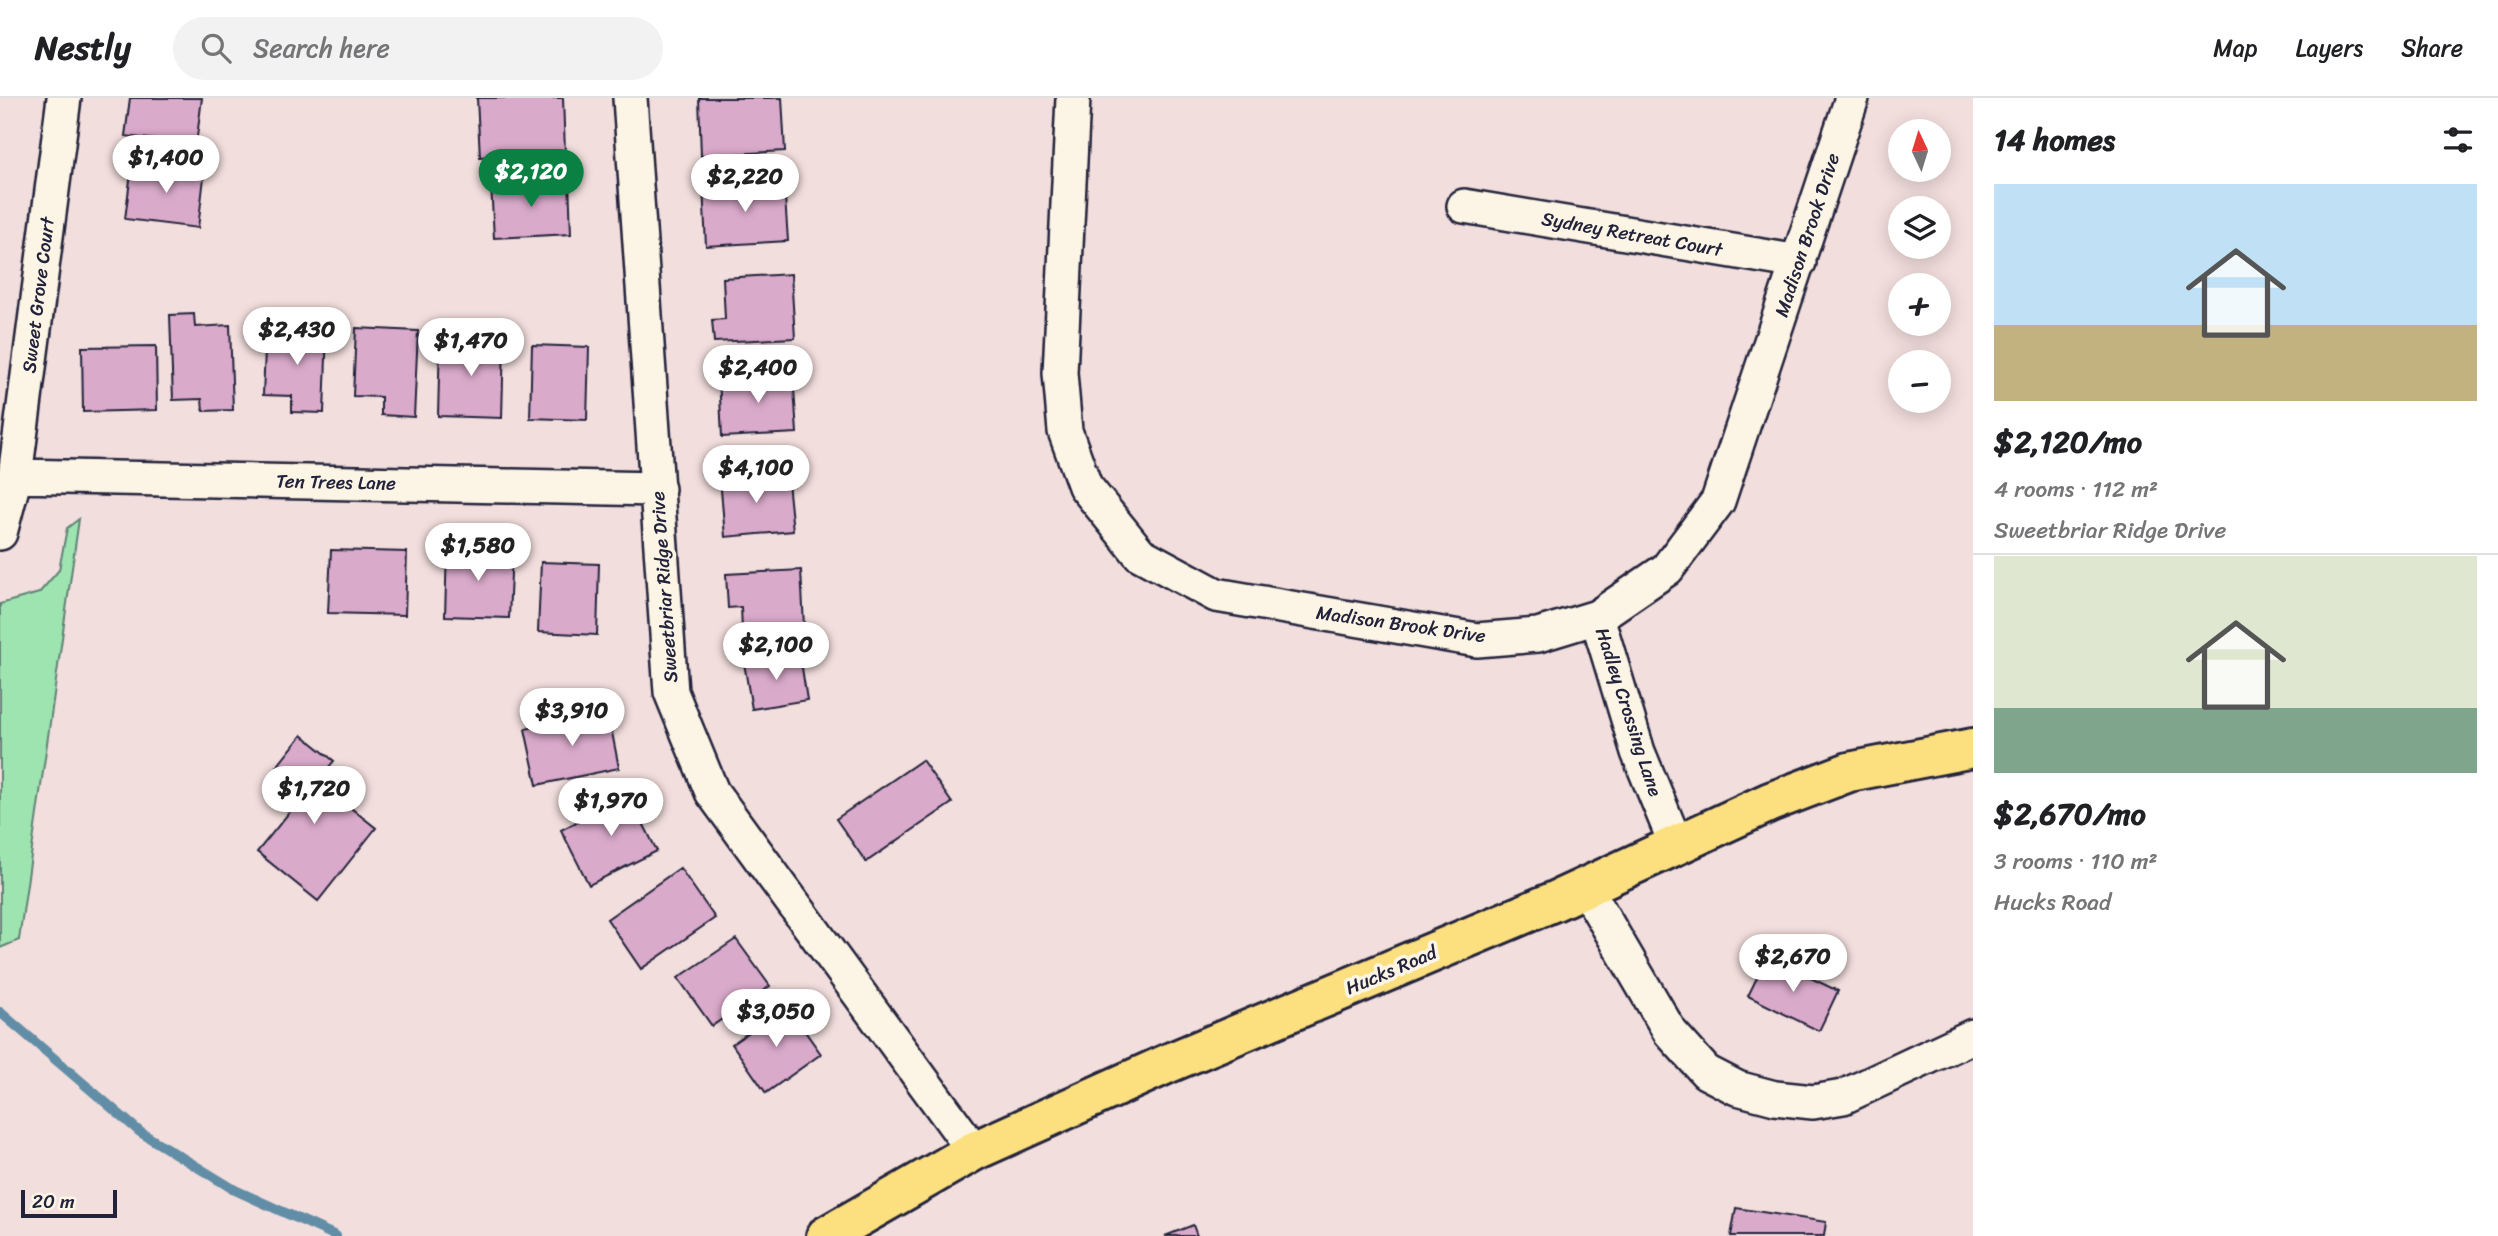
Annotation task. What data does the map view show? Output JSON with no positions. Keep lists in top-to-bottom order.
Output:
{
  "streets": {
    "main road": ["Hucks Road"],
    "street": [
      "Sydney Retreat Court",
      "Madison Brook Drive",
      "Sweet Grove Court",
      "Ten Trees Lane",
      "Sweetbriar Ridge Drive",
      "Hadley Crossing Lane"
    ]
  },
  "crossings": [
    ["Sydney Retreat Court", "Madison Brook Drive"],
    ["Madison Brook Drive", "Hadley Crossing Lane"],
    ["Sweet Grove Court", "Ten Trees Lane"],
    ["Ten Trees Lane", "Sweetbriar Ridge Drive"],
    ["Sweetbriar Ridge Drive", "Hucks Road"],
    ["Hadley Crossing Lane", "Hucks Road"]
  ],
  "scale_bar": "20 m",
  "north": "top",
  "page": {
    "header": "Nestly",
    "search": "Search here",
    "nav": ["Map", "Layers", "Share"],
    "heading": "14 homes",
    "map_buttons": ["+", "−"],
    "price": [
      "$1,400",
      "$2,120",
      "$2,220",
      "$2,430",
      "$1,470",
      "$2,400",
      "$4,100",
      "$1,580",
      "$2,100",
      "$3,910",
      "$1,720",
      "$1,970",
      "$2,670",
      "$3,050"
    ],
    "list": [
      {
        "name": "$2,120/mo",
        "note": "4 rooms · 112 m² · Sweetbriar Ridge Drive"
      },
      {
        "name": "$2,670/mo",
        "note": "3 rooms · 110 m² · Hucks Road"
      }
    ],
    "scale": "20 m"
  }
}
